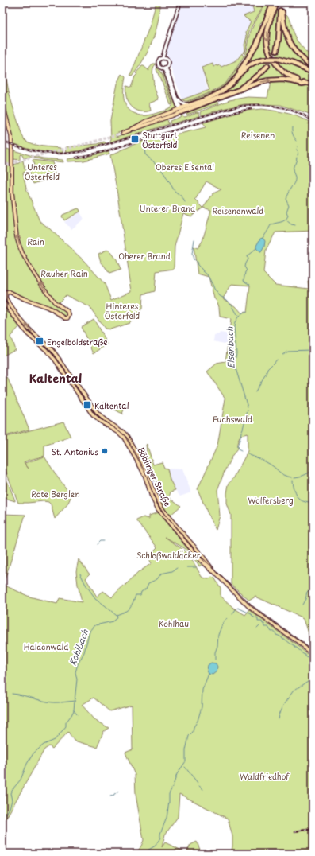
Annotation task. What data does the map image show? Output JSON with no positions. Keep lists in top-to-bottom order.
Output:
{
  "streets": {
    "main road": ["Böblinger Straße"]
  },
  "districts": ["Kaltental"],
  "water": ["Elsenbach", "Kohlbach"],
  "parks": [
    "Reisenen",
    "Unteres Österfeld",
    "Oberes Elsental",
    "Unterer Brand",
    "Reisenenwald",
    "Rain",
    "Oberer Brand",
    "Rauher Rain",
    "Hinteres Österfeld",
    "Fuchswald",
    "Rote Berglen",
    "Wolfersberg",
    "Schloßwaldäcker",
    "Kohlhau",
    "Haldenwald",
    "Waldfriedhof"
  ],
  "places": {
    "transit": ["Stuttgart Österfeld", "Engelboldstraße", "Kaltental"],
    "other": ["St. Antonius"]
  }
}
